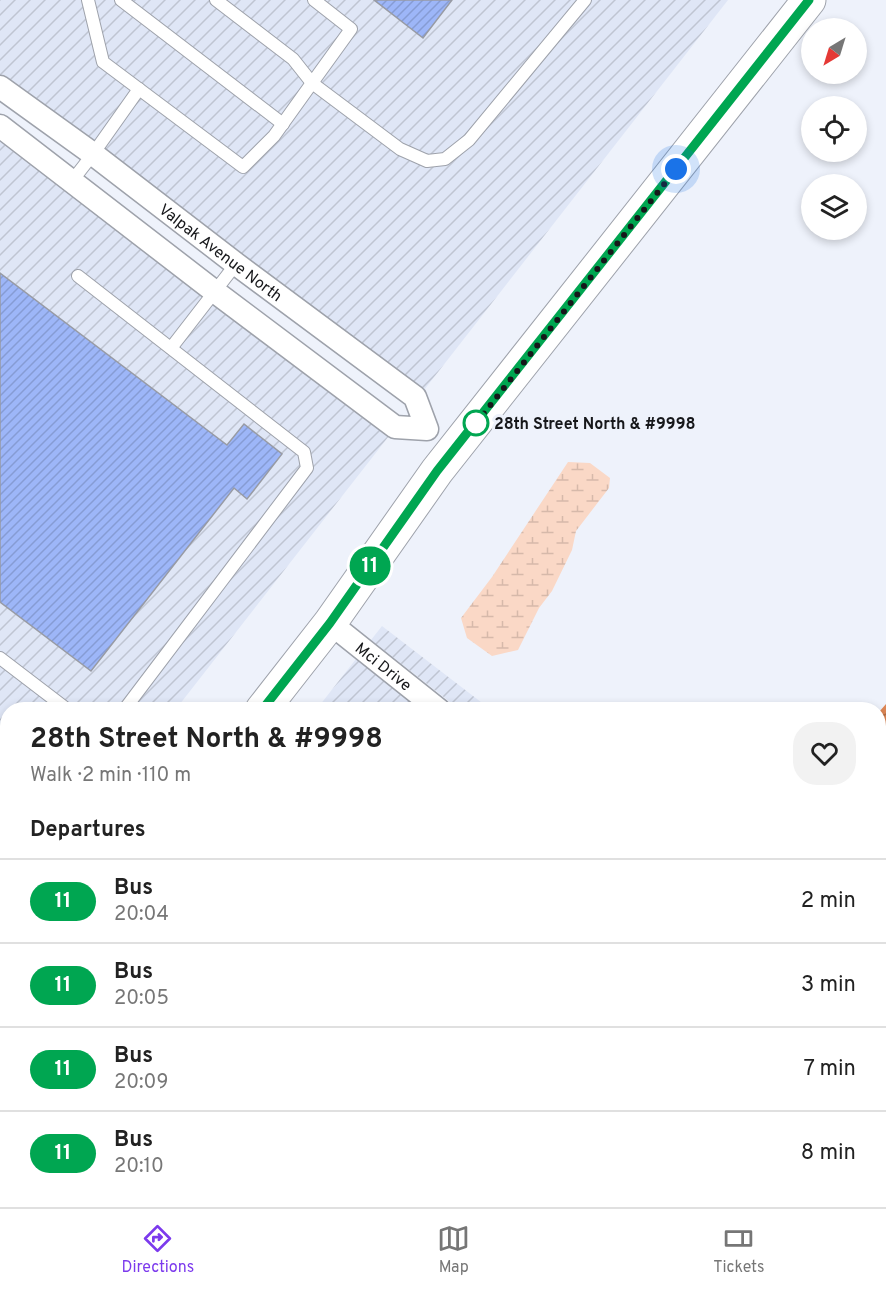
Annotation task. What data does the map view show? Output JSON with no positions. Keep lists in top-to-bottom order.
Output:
{
  "streets": {
    "street": ["Valpak Avenue North", "Mci Drive"]
  },
  "places": ["28th Street North & #9998"],
  "lines": ["bus line 11"],
  "north": "bottom left",
  "page": {
    "on_map": "11",
    "heading": [
      ["28th Street North & #9998", "Walk · 2 min · 110 m"],
      "Departures"
    ],
    "list": [
      {
        "mark": "11",
        "name": "Bus",
        "note": "20:04",
        "value": "2 min"
      },
      {
        "mark": "11",
        "name": "Bus",
        "note": "20:05",
        "value": "3 min"
      },
      {
        "mark": "11",
        "name": "Bus",
        "note": "20:09",
        "value": "7 min"
      },
      {
        "mark": "11",
        "name": "Bus",
        "note": "20:10",
        "value": "8 min"
      }
    ],
    "tabs": ["Directions", "Map", "Tickets"]
  }
}
